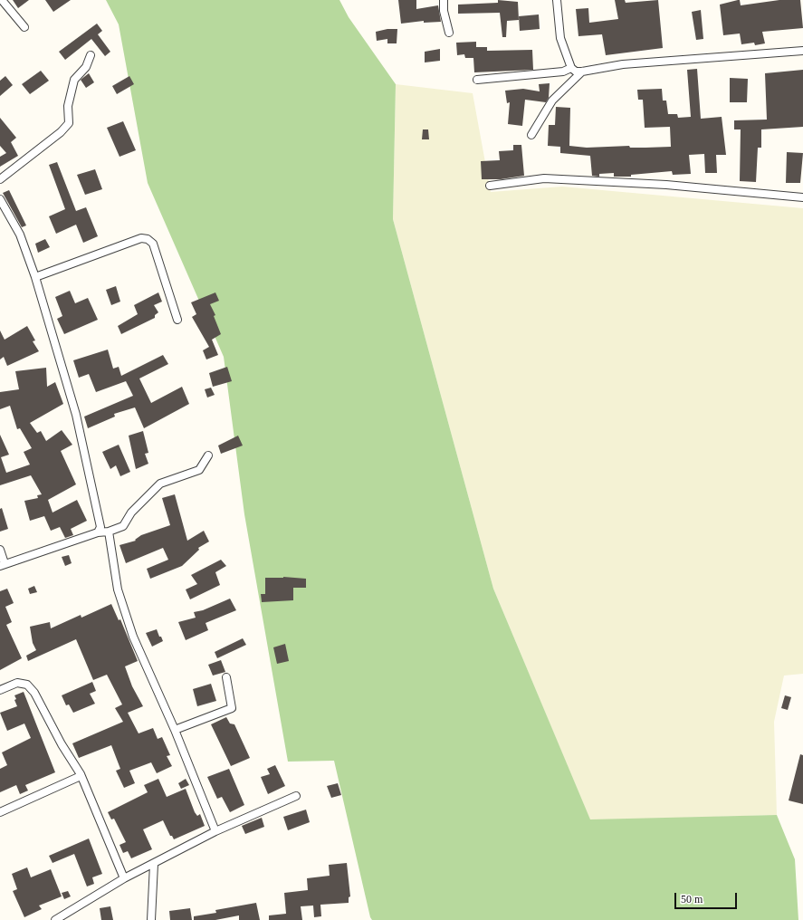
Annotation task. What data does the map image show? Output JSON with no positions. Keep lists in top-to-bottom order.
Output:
{
  "scale_bar": "50 m"
}
